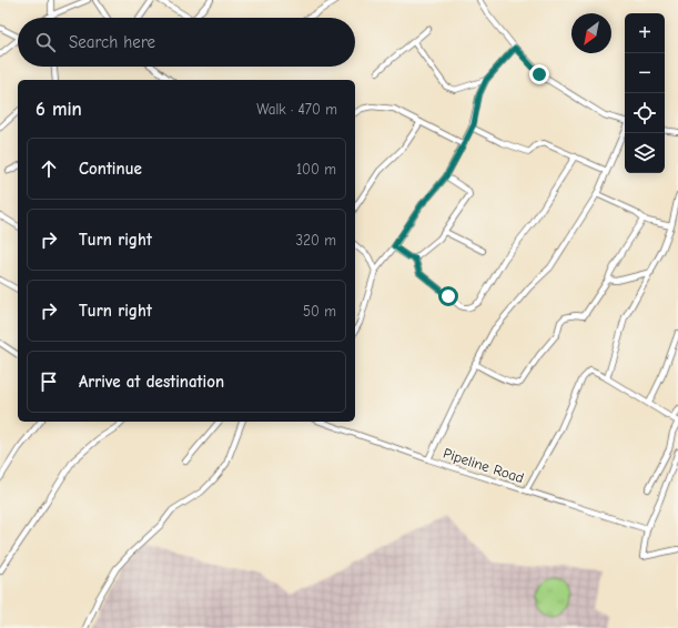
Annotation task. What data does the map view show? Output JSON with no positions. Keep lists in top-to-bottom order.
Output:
{
  "streets": {
    "street": ["Pipeline Road"]
  },
  "north": "bottom left",
  "page": {
    "map_buttons": ["+", "−"],
    "search": "Search here",
    "heading": ["6 min", "Walk · 470 m"],
    "list": [
      ["Continue", "100 m"],
      ["Turn right", "320 m"],
      ["Turn right", "50 m"],
      "Arrive at destination"
    ]
  }
}
